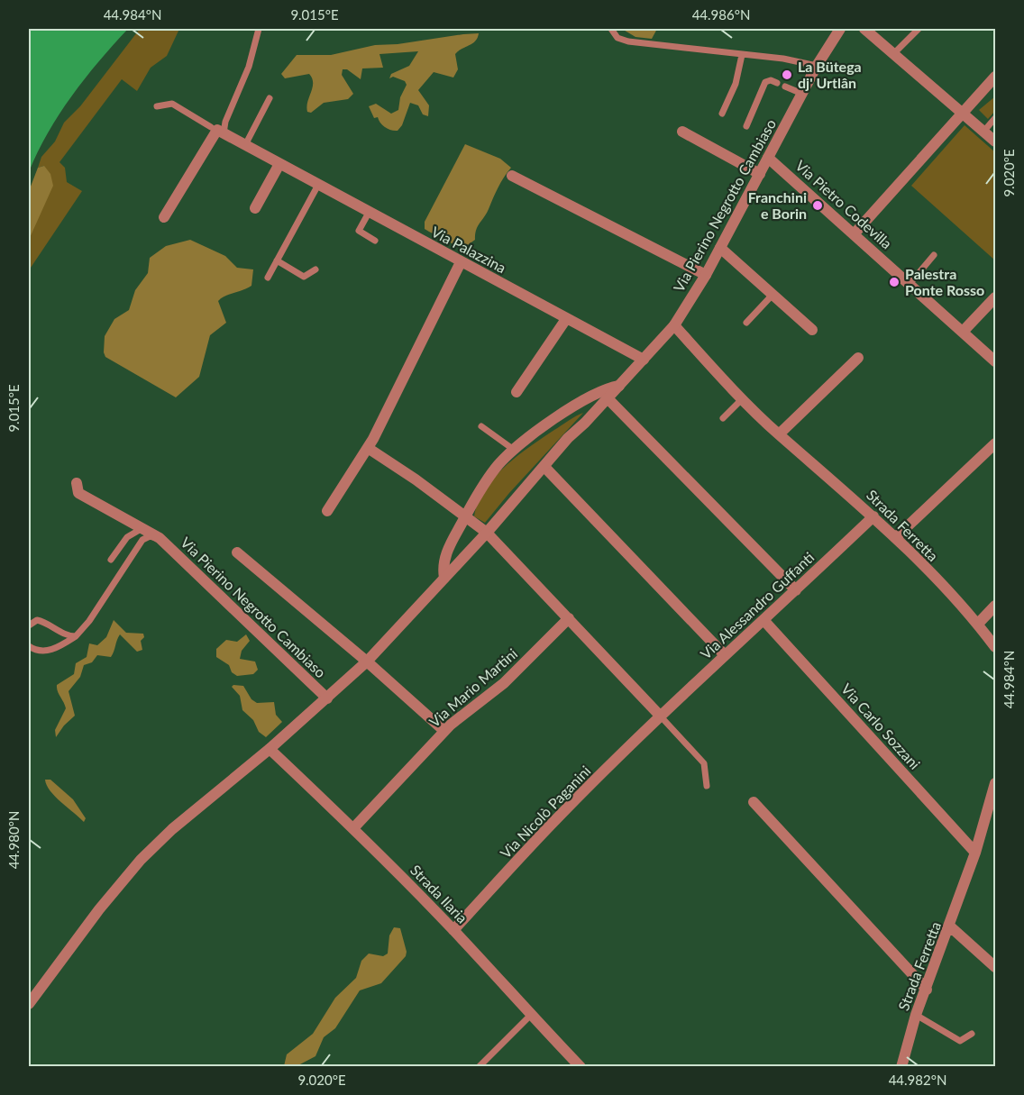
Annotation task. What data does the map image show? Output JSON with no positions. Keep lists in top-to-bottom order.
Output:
{
  "streets": {
    "street": [
      "Via Pietro Codevilla",
      "Via Pierino Negrotto Cambiaso",
      "Via Palazzina",
      "Strada Ferretta",
      "Via Alessandro Guffanti",
      "Via Mario Martini",
      "Via Carlo Sozzani",
      "Via Nicolò Paganini",
      "Strada Ilaria"
    ]
  },
  "crossings": [
    ["Via Pietro Codevilla", "Via Pierino Negrotto Cambiaso"],
    ["Via Pierino Negrotto Cambiaso", "Via Palazzina"],
    ["Via Pierino Negrotto Cambiaso", "Strada Ferretta"],
    ["Via Pierino Negrotto Cambiaso", "Strada Ilaria"],
    ["Strada Ferretta", "Via Alessandro Guffanti"],
    ["Strada Ferretta", "Via Carlo Sozzani"],
    ["Via Alessandro Guffanti", "Via Carlo Sozzani"],
    ["Via Alessandro Guffanti", "Via Nicolò Paganini"],
    ["Via Mario Martini", "Strada Ilaria"],
    ["Via Nicolò Paganini", "Strada Ilaria"]
  ],
  "places": ["La Bütega dj' Urtlân", "Franchini e Borin", "Palestra Ponte Rosso"],
  "coordinates": [
    "44.984°N",
    "9.015°E",
    "44.986°N",
    "9.020°E",
    "44.980°N",
    "44.982°N"
  ]
}
